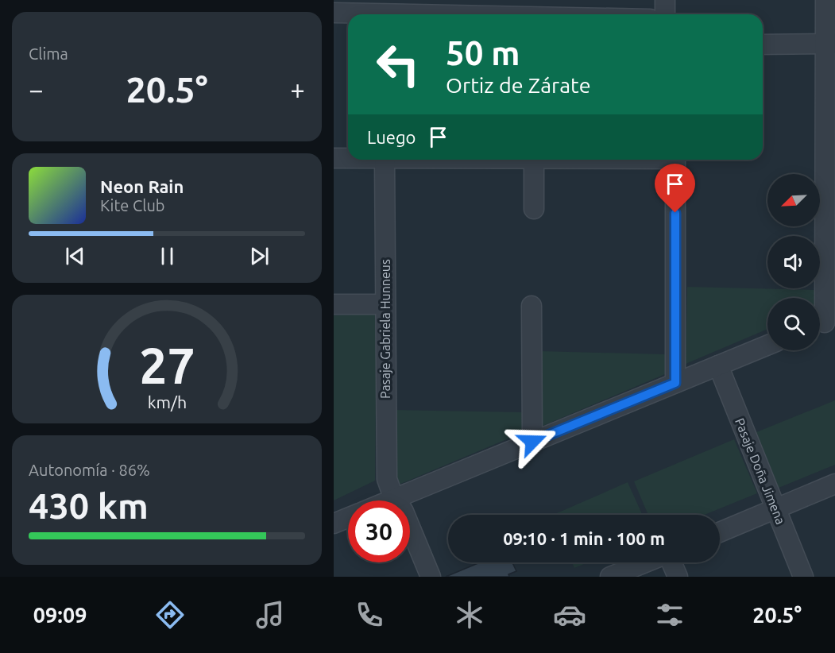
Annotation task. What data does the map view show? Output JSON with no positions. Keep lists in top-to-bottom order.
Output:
{
  "streets": {
    "street": ["Pasaje Gabriela Hunneus", "Pasaje Doña Jimena"]
  },
  "north": "bottom left",
  "page": {
    "tile": [
      "Clima",
      ["Autonomía · 86%", "430 km"]
    ],
    "turn": ["50 m", "Ortiz de Zárate"],
    "heat": ["−", "20.5°", "+"],
    "then": "Luego",
    "song": ["Neon Rain", "Kite Club"],
    "limit": "30",
    "trip": "09:10 · 1 min · 100 m",
    "tabs": ["09:09", "20.5°"],
    "gauge": ["27", "km/h"]
  }
}
